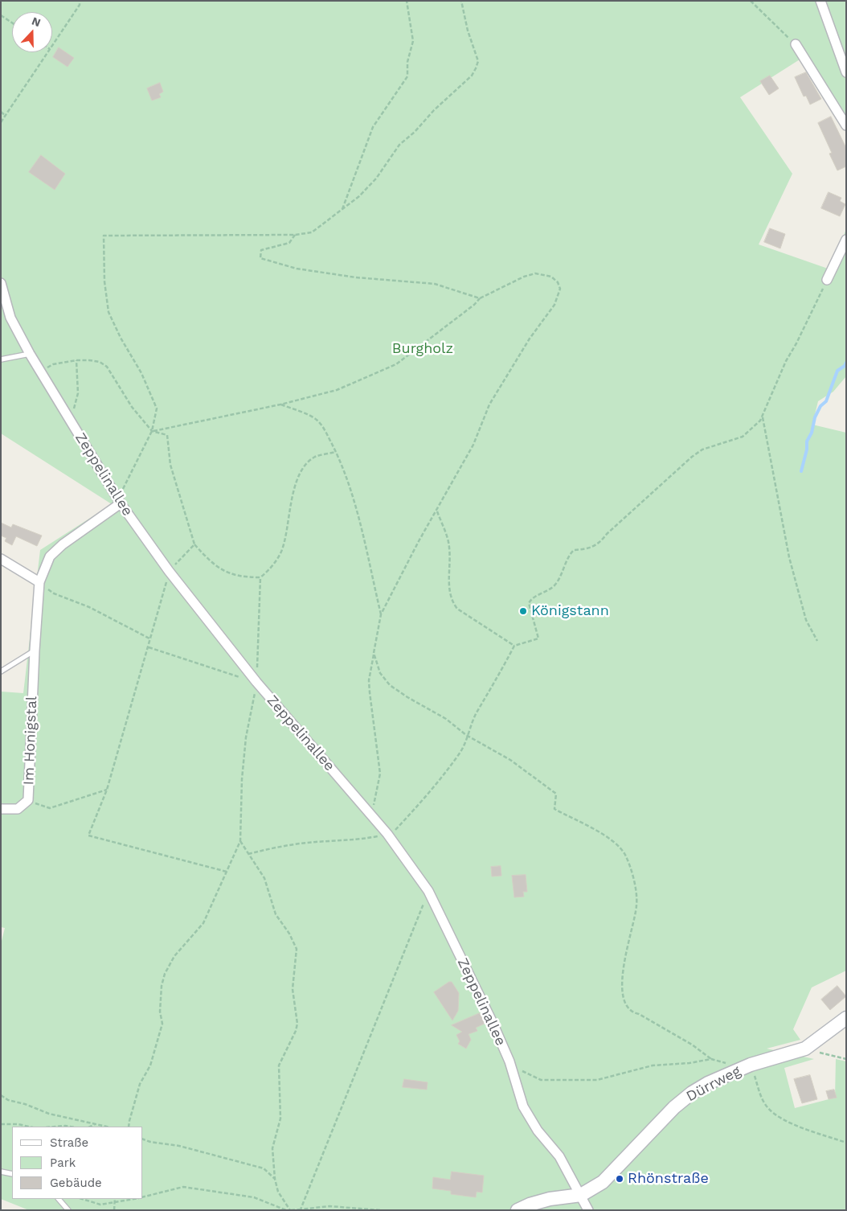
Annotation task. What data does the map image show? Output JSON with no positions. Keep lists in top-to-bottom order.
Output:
{
  "streets": {
    "street": ["Zeppelinallee", "Im Honigstal", "Dürrweg"]
  },
  "crossings": [
    ["Zeppelinallee", "Im Honigstal"],
    ["Zeppelinallee", "Dürrweg"]
  ],
  "parks": ["Burgholz"],
  "places": ["Königstann", "Rhönstraße"],
  "legend": ["Straße", "Park", "Gebäude"],
  "north": "top"
}
